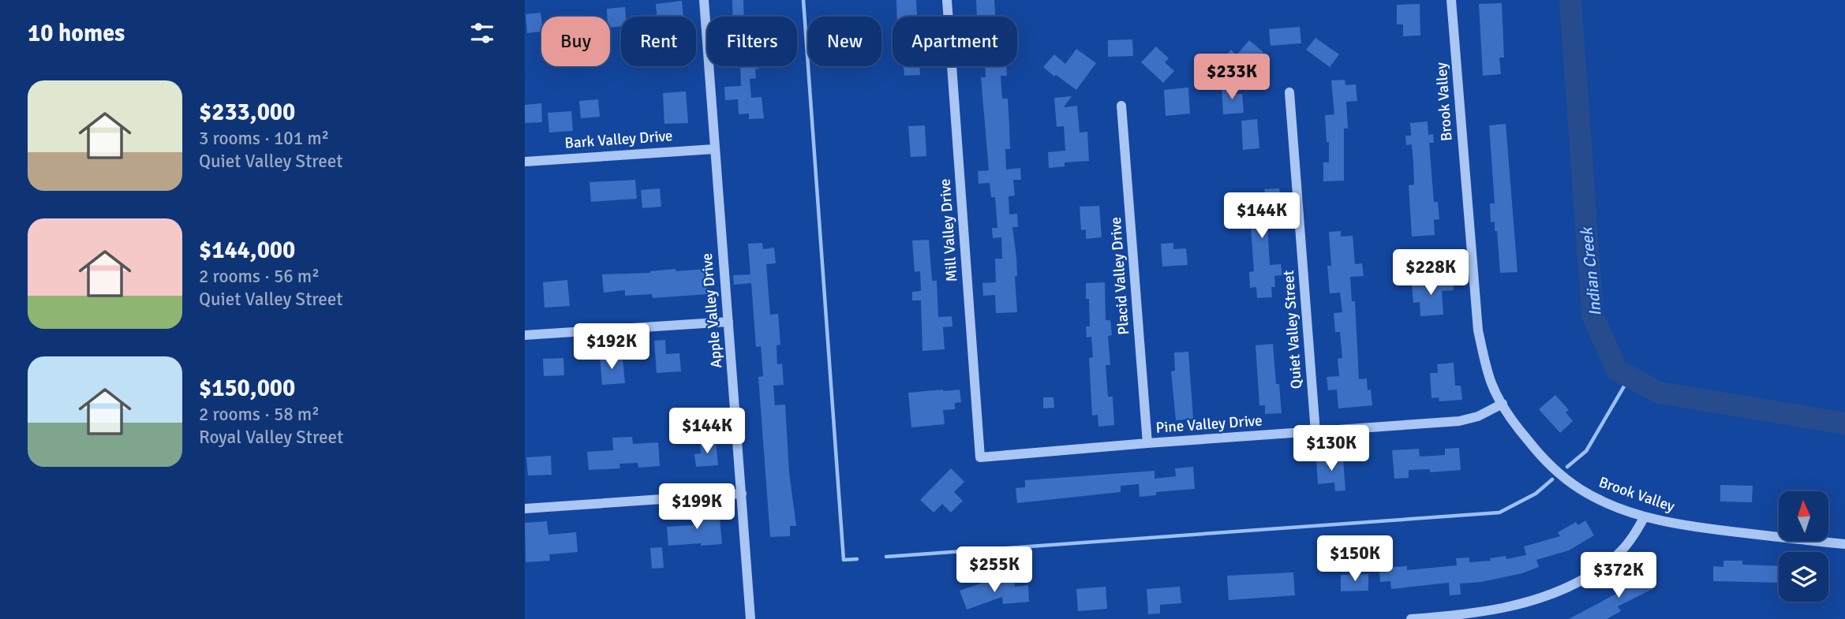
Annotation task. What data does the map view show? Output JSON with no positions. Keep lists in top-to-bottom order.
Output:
{
  "streets": {
    "street": [
      "Brook Valley",
      "Bark Valley Drive",
      "Mill Valley Drive",
      "Placid Valley Drive",
      "Apple Valley Drive",
      "Quiet Valley Street",
      "Pine Valley Drive"
    ]
  },
  "crossings": [
    ["Brook Valley", "Pine Valley Drive"],
    ["Bark Valley Drive", "Apple Valley Drive"],
    ["Mill Valley Drive", "Pine Valley Drive"],
    ["Placid Valley Drive", "Pine Valley Drive"],
    ["Quiet Valley Street", "Pine Valley Drive"]
  ],
  "water": ["Indian Creek"],
  "north": "top",
  "page": {
    "heading": "10 homes",
    "chip": [
      "Buy",
      "Rent",
      "Filters",
      "New",
      "Apartment"
    ],
    "price": [
      "$233K",
      "$144K",
      "$228K",
      "$192K",
      "$144K",
      "$130K",
      "$199K",
      "$150K",
      "$255K",
      "$372K"
    ],
    "list": [
      {
        "name": "$233,000",
        "note": "3 rooms · 101 m² · Quiet Valley Street"
      },
      {
        "name": "$144,000",
        "note": "2 rooms · 56 m² · Quiet Valley Street"
      },
      {
        "name": "$150,000",
        "note": "2 rooms · 58 m² · Royal Valley Street"
      }
    ]
  }
}
